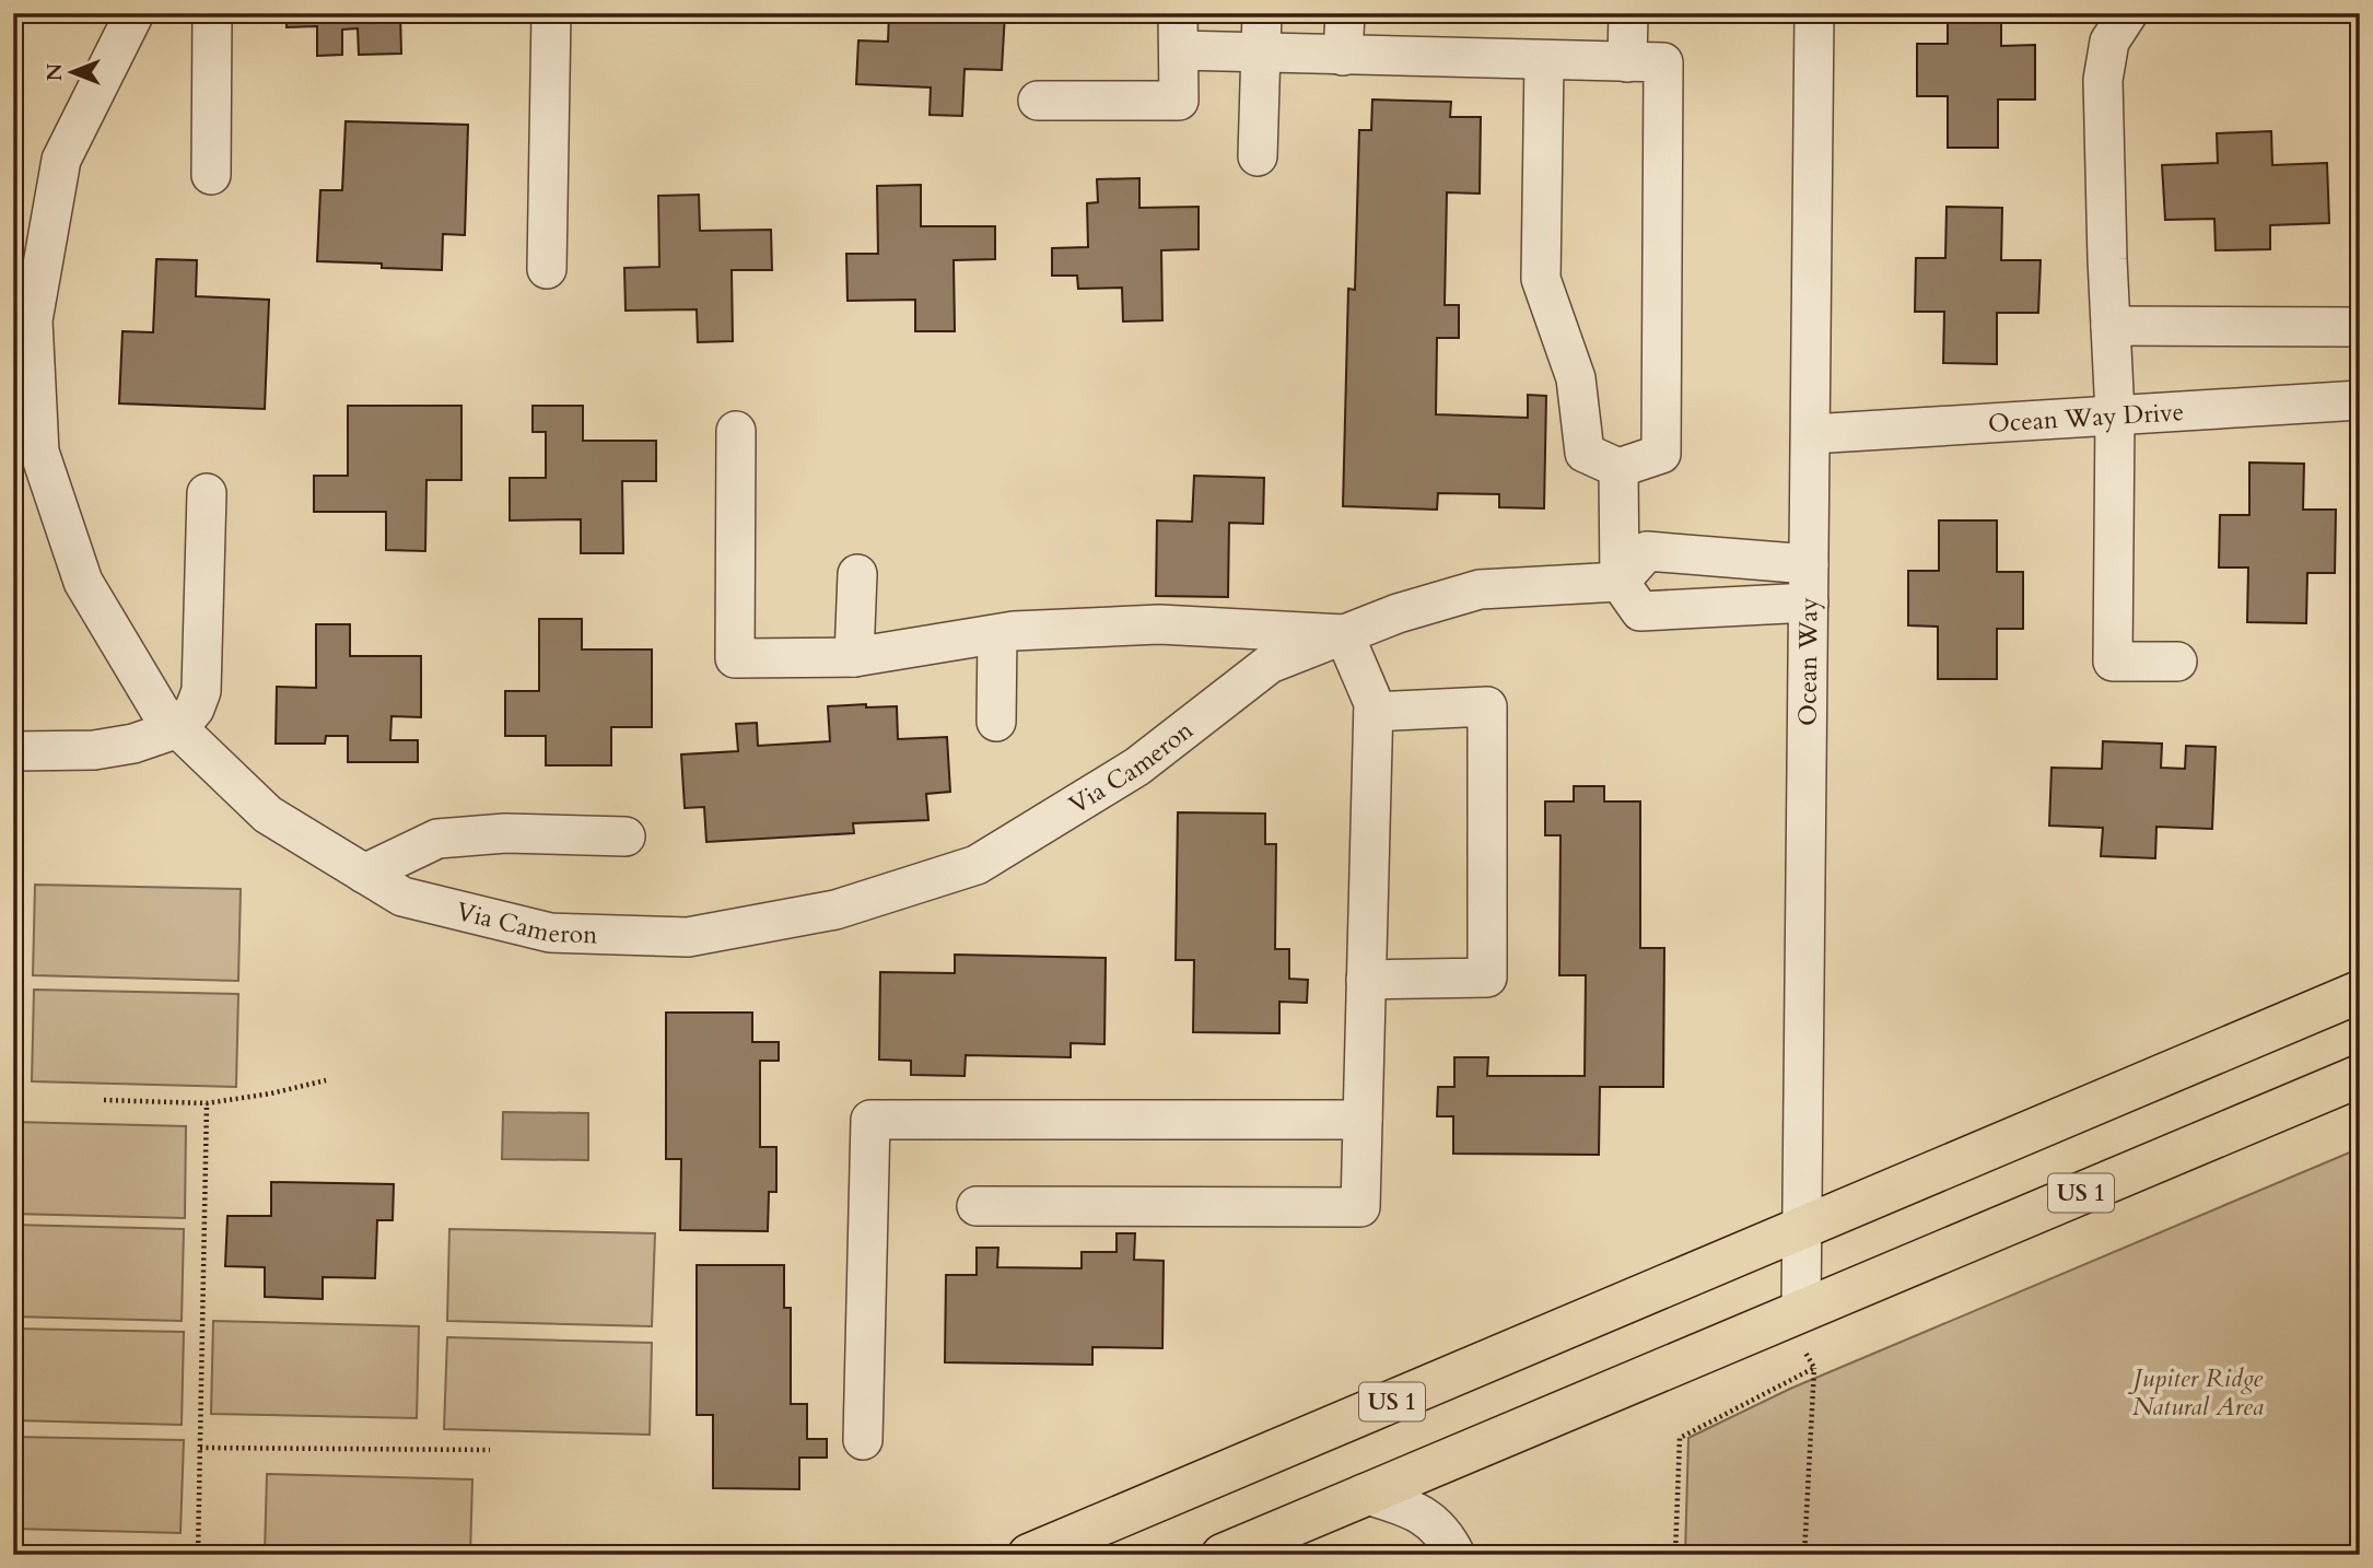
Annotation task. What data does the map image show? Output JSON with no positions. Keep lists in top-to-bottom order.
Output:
{
  "streets": {
    "main road": ["US 1"],
    "street": ["Ocean Way Drive", "Ocean Way", "Via Cameron"]
  },
  "crossings": [
    ["Ocean Way Drive", "Ocean Way"],
    ["Ocean Way", "US 1"]
  ],
  "parks": ["Jupiter Ridge Natural Area"],
  "north": "left"
}
